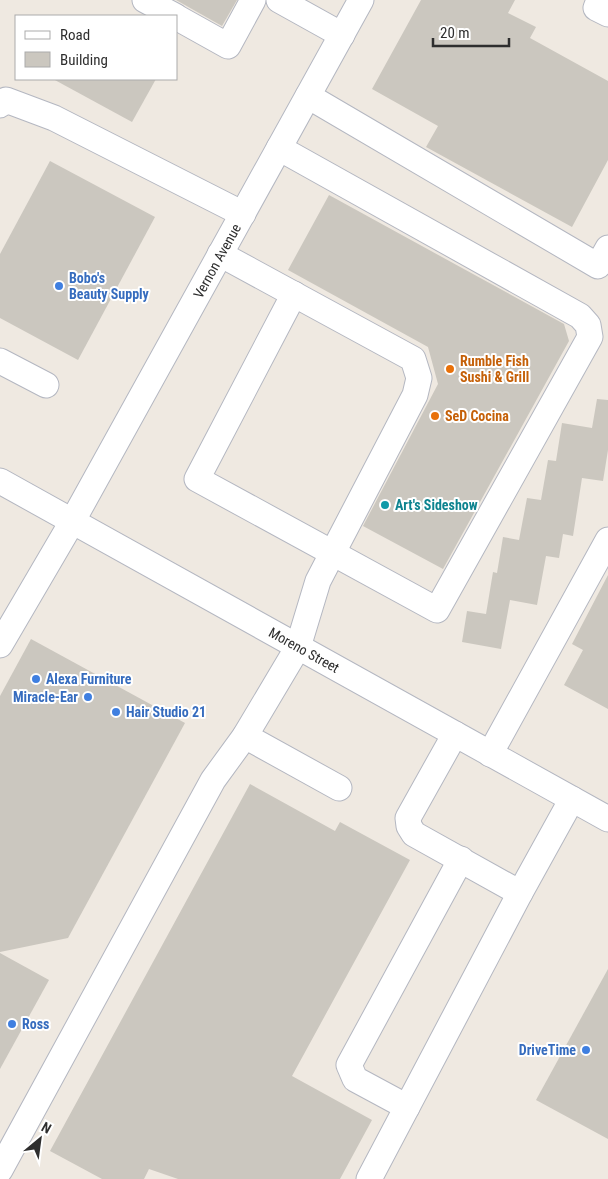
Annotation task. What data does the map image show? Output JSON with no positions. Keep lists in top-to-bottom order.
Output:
{
  "streets": {
    "street": ["Vernon Avenue", "Moreno Street"]
  },
  "crossings": [
    ["Vernon Avenue", "Moreno Street"]
  ],
  "places": [
    "Bobo's Beauty Supply",
    "Rumble Fish Sushi & Grill",
    "SeD Cocina",
    "Art's Sideshow",
    "Alexa Furniture",
    "Miracle-Ear",
    "Hair Studio 21",
    "Ross",
    "DriveTime"
  ],
  "legend": ["Road", "Building"],
  "scale_bar": "20 m",
  "north": "top right"
}
